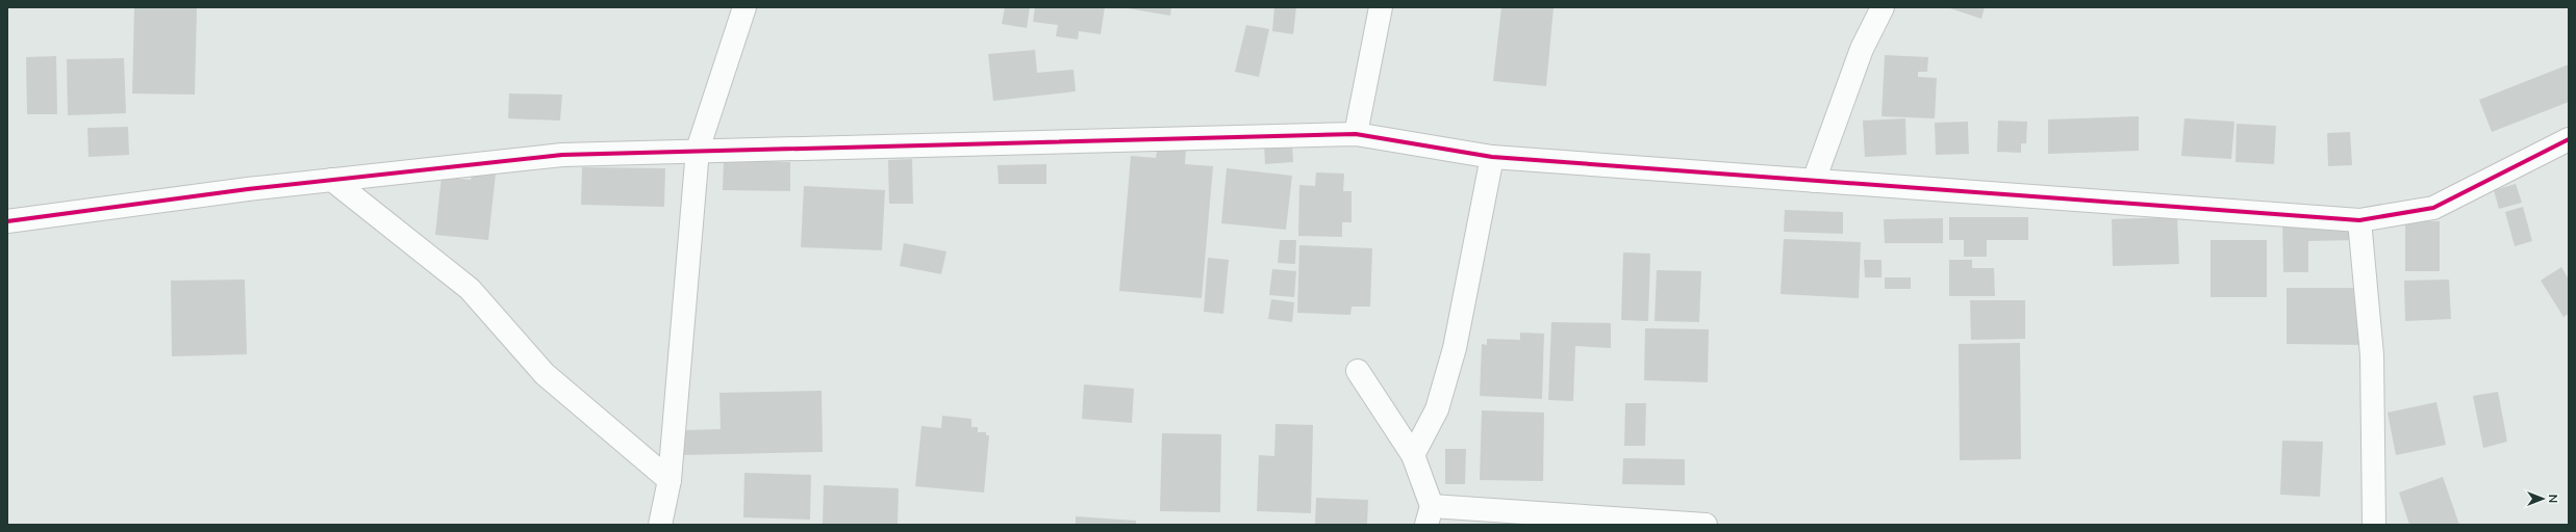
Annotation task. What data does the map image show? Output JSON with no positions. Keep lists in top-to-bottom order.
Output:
{
  "north": "right"
}
